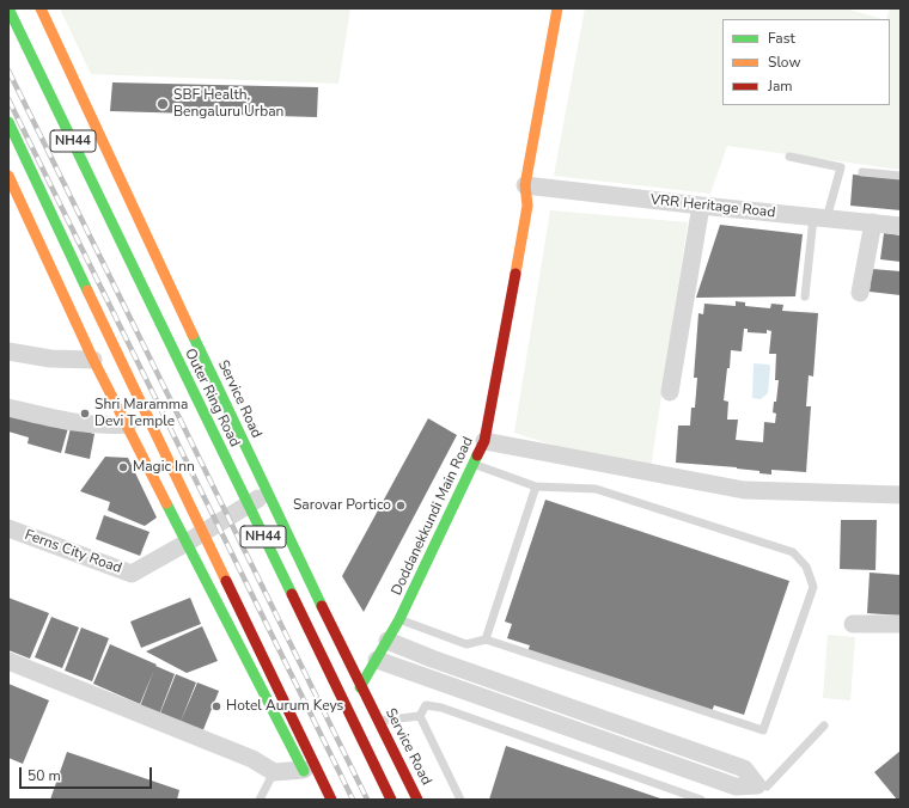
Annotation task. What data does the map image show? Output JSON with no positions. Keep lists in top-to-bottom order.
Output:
{
  "streets": {
    "main road": [
      "NH44",
      "Outer Ring Road",
      "Service Road",
      "Doddanekkundi Main Road"
    ],
    "street": ["VRR Heritage Road", "Ferns City Road"]
  },
  "crossings": [
    ["VRR Heritage Road", "Doddanekkundi Main Road"],
    ["Service Road", "Doddanekkundi Main Road"],
    ["Service Road", "Ferns City Road"]
  ],
  "places": [
    "SBF Health, Bengaluru Urban",
    "Shri Maramma Devi Temple",
    "Magic Inn",
    "Sarovar Portico",
    "Hotel Aurum Keys"
  ],
  "legend": ["Fast", "Slow", "Jam"],
  "scale_bar": "50 m"
}
